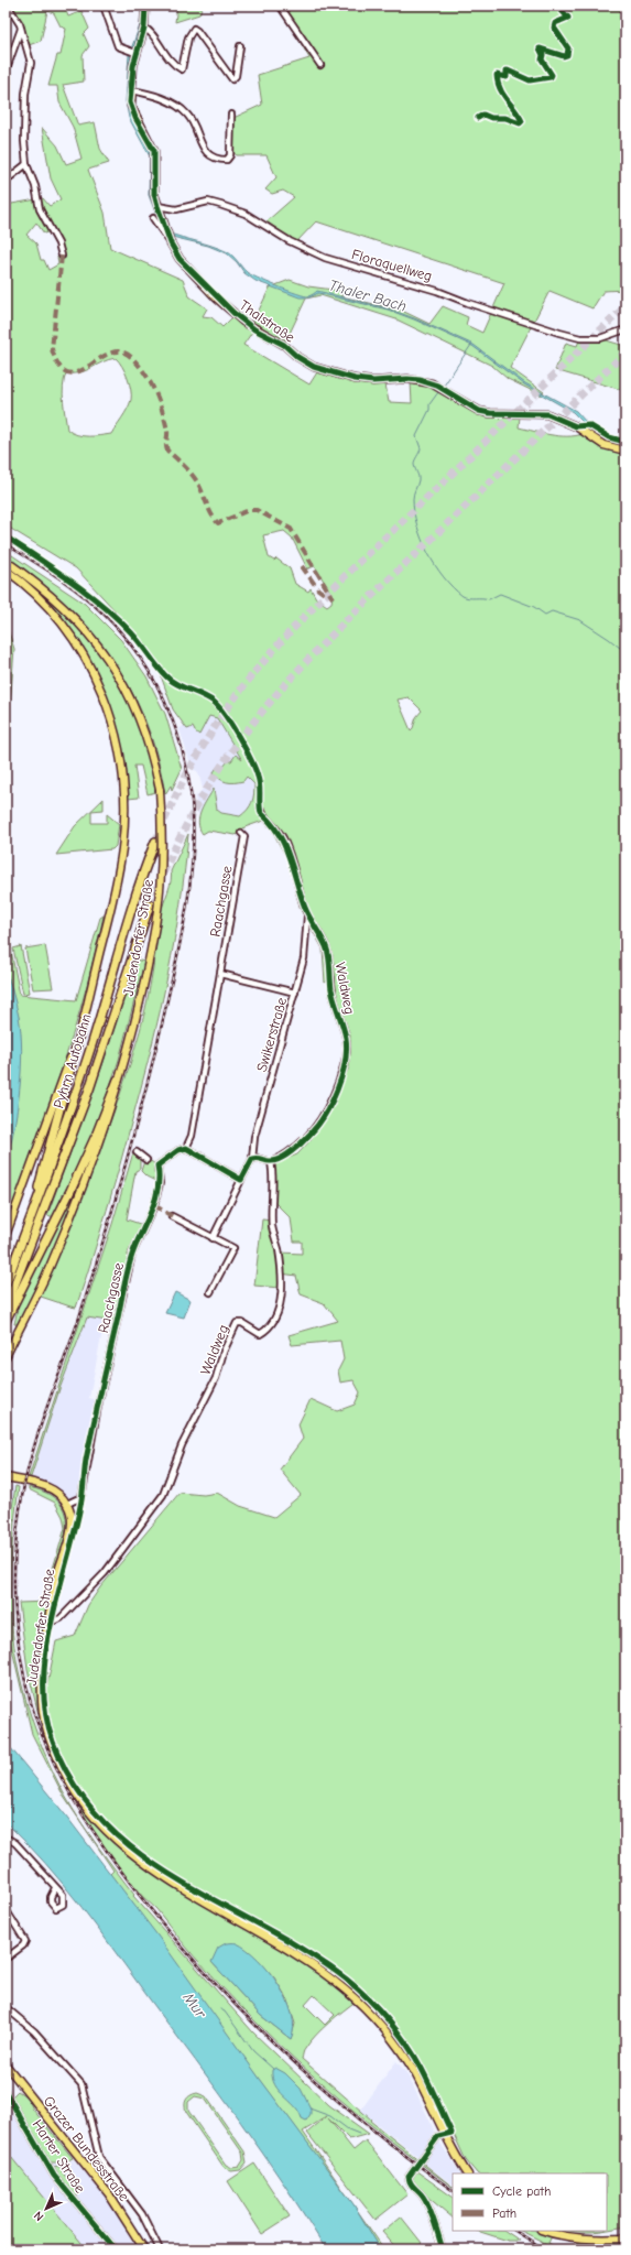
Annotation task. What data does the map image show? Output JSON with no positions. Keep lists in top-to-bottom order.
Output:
{
  "streets": {
    "highway": ["Pyhrn Autobahn"],
    "main road": ["Thalstraße", "Judendorfer Straße", "Grazer Bundesstraße"],
    "street": [
      "Floraquellweg",
      "Raachgasse",
      "Waldweg",
      "Swikerstraße",
      "Harter Straße"
    ]
  },
  "crossings": [
    ["Floraquellweg", "Thalstraße"],
    ["Raachgasse", "Judendorfer Straße"],
    ["Judendorfer Straße", "Waldweg"],
    ["Waldweg", "Swikerstraße"]
  ],
  "water": ["Thaler Bach", "Mur"],
  "legend": ["Cycle path", "Path"],
  "north": "bottom left"
}
